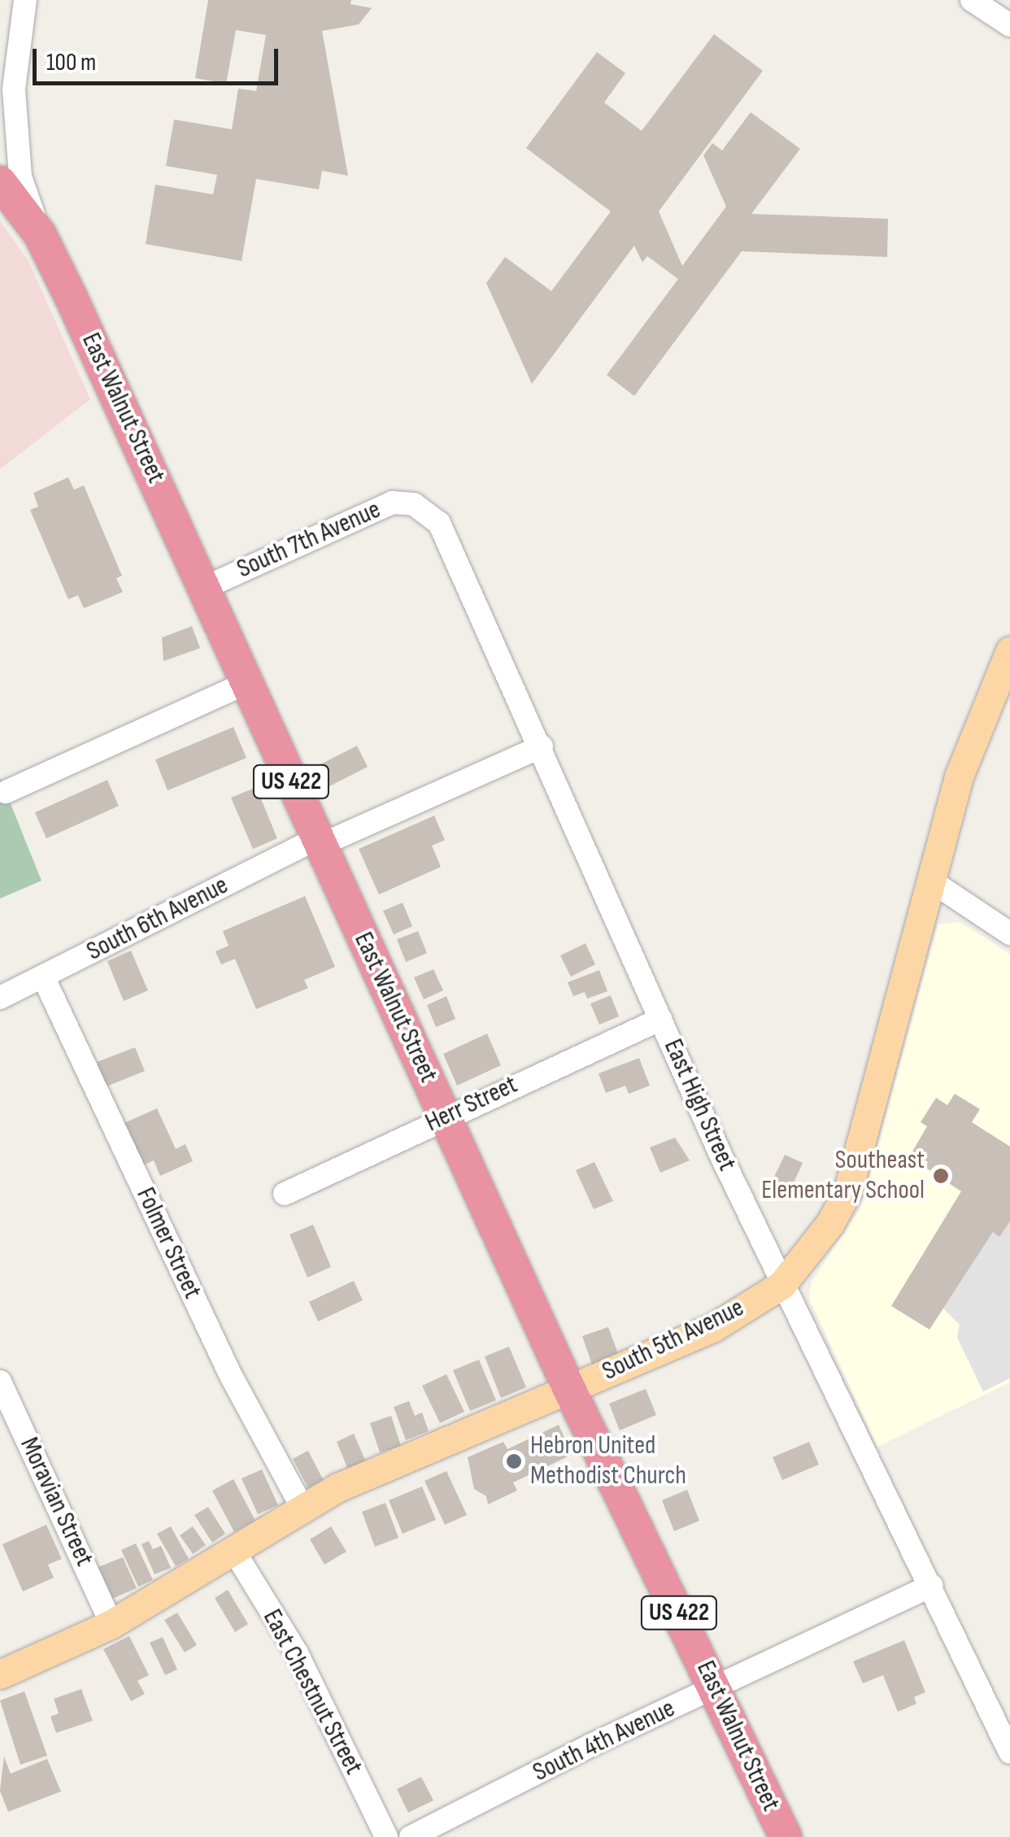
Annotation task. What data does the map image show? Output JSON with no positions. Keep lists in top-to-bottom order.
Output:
{
  "streets": {
    "highway": ["East Walnut Street", "US 422"],
    "main road": ["South 5th Avenue"],
    "street": [
      "South 7th Avenue",
      "South 6th Avenue",
      "Herr Street",
      "East High Street",
      "Folmer Street",
      "Moravian Street",
      "East Chestnut Street",
      "South 4th Avenue"
    ]
  },
  "crossings": [
    ["East Walnut Street", "South 7th Avenue"],
    ["East Walnut Street", "South 6th Avenue"],
    ["East Walnut Street", "Herr Street"],
    ["East Walnut Street", "South 5th Avenue"],
    ["East Walnut Street", "South 4th Avenue"],
    ["South 7th Avenue", "East High Street"],
    ["South 6th Avenue", "East High Street"],
    ["South 6th Avenue", "Folmer Street"],
    ["Herr Street", "East High Street"],
    ["East High Street", "South 5th Avenue"],
    ["East High Street", "South 4th Avenue"],
    ["Folmer Street", "South 5th Avenue"],
    ["South 5th Avenue", "Moravian Street"],
    ["South 5th Avenue", "East Chestnut Street"]
  ],
  "places": ["Southeast Elementary School", "Hebron United Methodist Church"],
  "scale_bar": "100 m"
}
